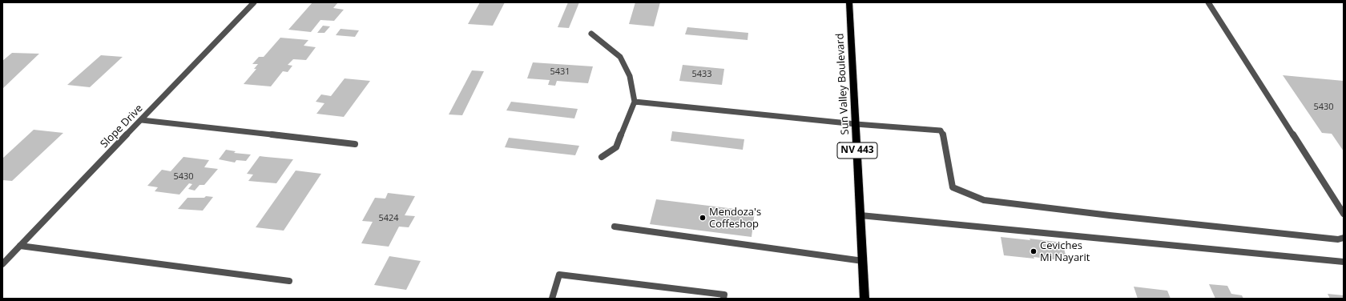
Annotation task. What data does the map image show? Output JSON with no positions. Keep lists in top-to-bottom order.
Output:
{
  "streets": {
    "main road": ["Sun Valley Boulevard", "NV 443"],
    "street": ["Slope Drive"]
  },
  "places": ["Mendoza's Coffeshop", "Ceviches Mi Nayarit"],
  "house_numbers": [
    "5431",
    "5433",
    "5430",
    "5430",
    "5424"
  ]
}
